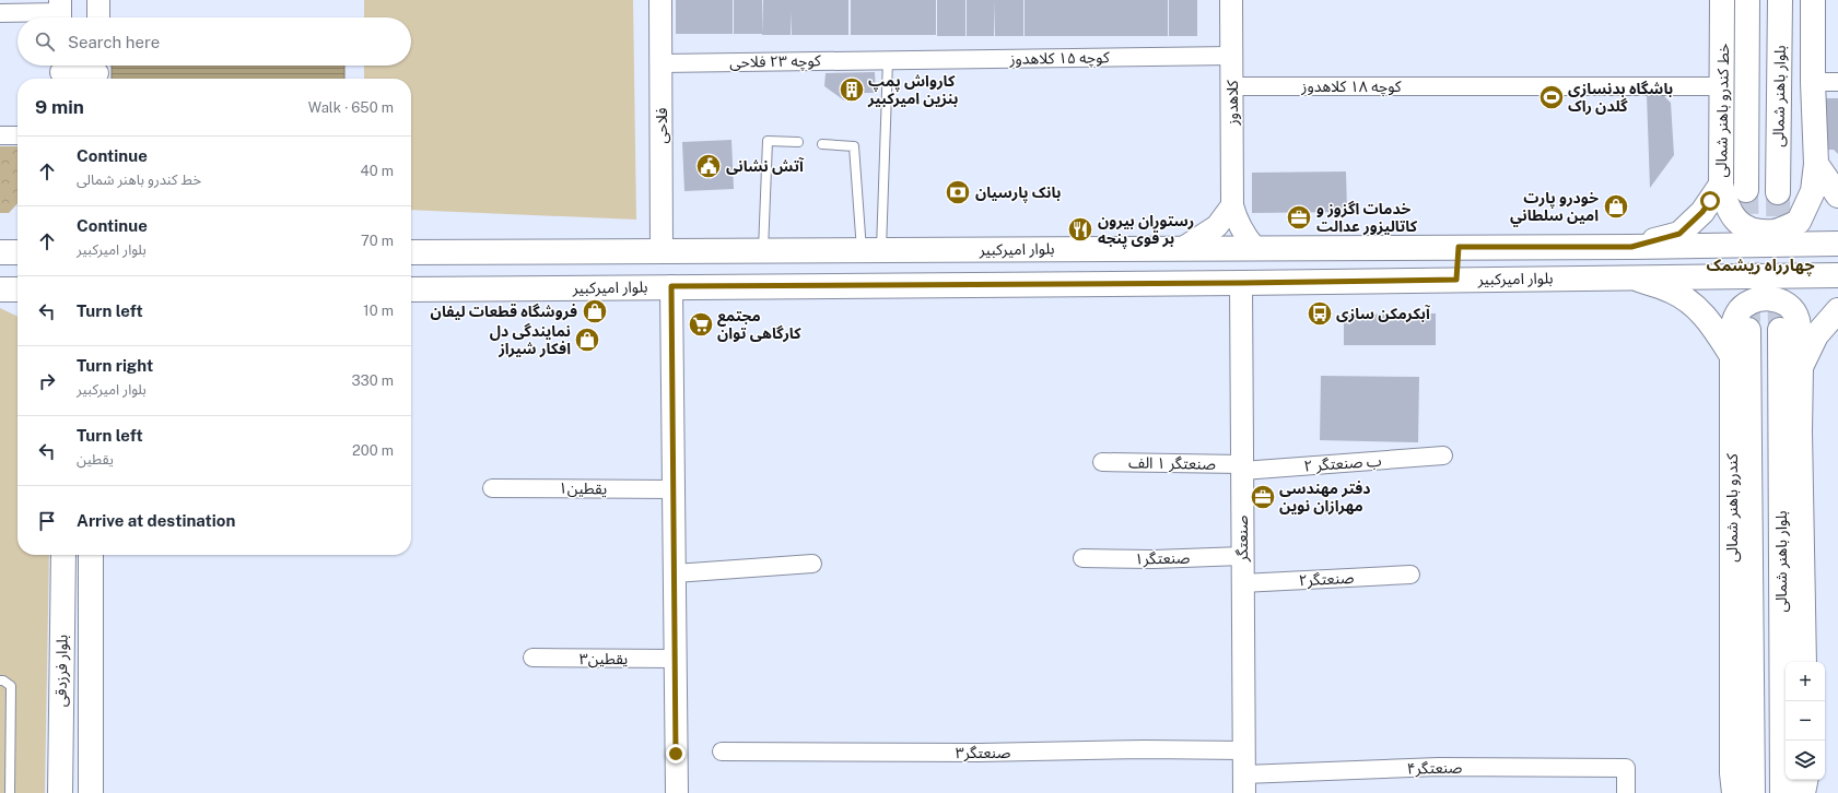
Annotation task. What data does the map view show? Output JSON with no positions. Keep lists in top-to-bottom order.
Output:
{
  "streets": {
    "main road": [
      "بلوار باهنر شمالی",
      "خط کندرو باهنر شمالی",
      "بلوار امیرکبیر",
      "کندرو باهنر شمالی",
      "بلوار فرزدقی"
    ],
    "street": [
      "کوچه ۱۵ کلاهدوز",
      "کوچه ۲۳ فلاحی",
      "کوچه ۱۸ کلاهدوز",
      "کلاهدوز",
      "فلاحی",
      "صنعتگر ۱ الف",
      "۲ ب صنعتگر",
      "یقطین۱",
      "صنعتگر",
      "صنعتگر۱",
      "صنعتگر۲",
      "یقطین۳",
      "صنعتگر۳",
      "صنعتگر۴"
    ]
  },
  "crossings": [
    ["کوچه ۱۵ کلاهدوز", "کوچه ۲۳ فلاحی"],
    ["کوچه ۱۵ کلاهدوز", "کلاهدوز"],
    ["کوچه ۲۳ فلاحی", "فلاحی"],
    ["کوچه ۱۸ کلاهدوز", "کلاهدوز"],
    ["کوچه ۱۸ کلاهدوز", "خط کندرو باهنر شمالی"],
    ["کلاهدوز", "بلوار امیرکبیر"],
    ["خط کندرو باهنر شمالی", "بلوار امیرکبیر"],
    ["فلاحی", "بلوار امیرکبیر"],
    ["بلوار امیرکبیر", "صنعتگر"],
    ["صنعتگر ۱ الف", "۲ ب صنعتگر"],
    ["صنعتگر ۱ الف", "صنعتگر"],
    ["۲ ب صنعتگر", "صنعتگر"],
    ["صنعتگر", "صنعتگر۱"],
    ["صنعتگر", "صنعتگر۲"],
    ["صنعتگر", "صنعتگر۳"],
    ["صنعتگر", "صنعتگر۴"]
  ],
  "districts": ["چهارراه ریشمک"],
  "places": {
    "building": ["کارواش پمپ بنزین امیرکبیر"],
    "sports": ["باشگاه بدنسازی گلدن راک"],
    "public building": ["آتش نشانی"],
    "bank": ["بانک پارسیان"],
    "shop": ["خودرو پارت امين سلطاني", "فروشگاه قطعات لیفان", "نمایندگی دل افکار شیراز"],
    "office": ["خدمات اگزوز و کاتالیزور عدالت", "دفتر مهندسی مهرازان نوین"],
    "restaurant": ["رستوران بیرون بر قوی پنجه"],
    "bus stop": ["آبکرمکن سازی"],
    "supermarket": ["مجتمع کارگاهی توان"]
  },
  "page": {
    "search": "Search here",
    "heading": ["9 min", "Walk · 650 m"],
    "list": [
      ["Continue", "خط کندرو باهنر شمالی", "40 m"],
      ["Continue", "بلوار امیرکبیر", "70 m"],
      ["Turn left", "10 m"],
      ["Turn right", "بلوار امیرکبیر", "330 m"],
      ["Turn left", "یقطین", "200 m"],
      "Arrive at destination"
    ],
    "map_buttons": ["+", "−"]
  }
}
